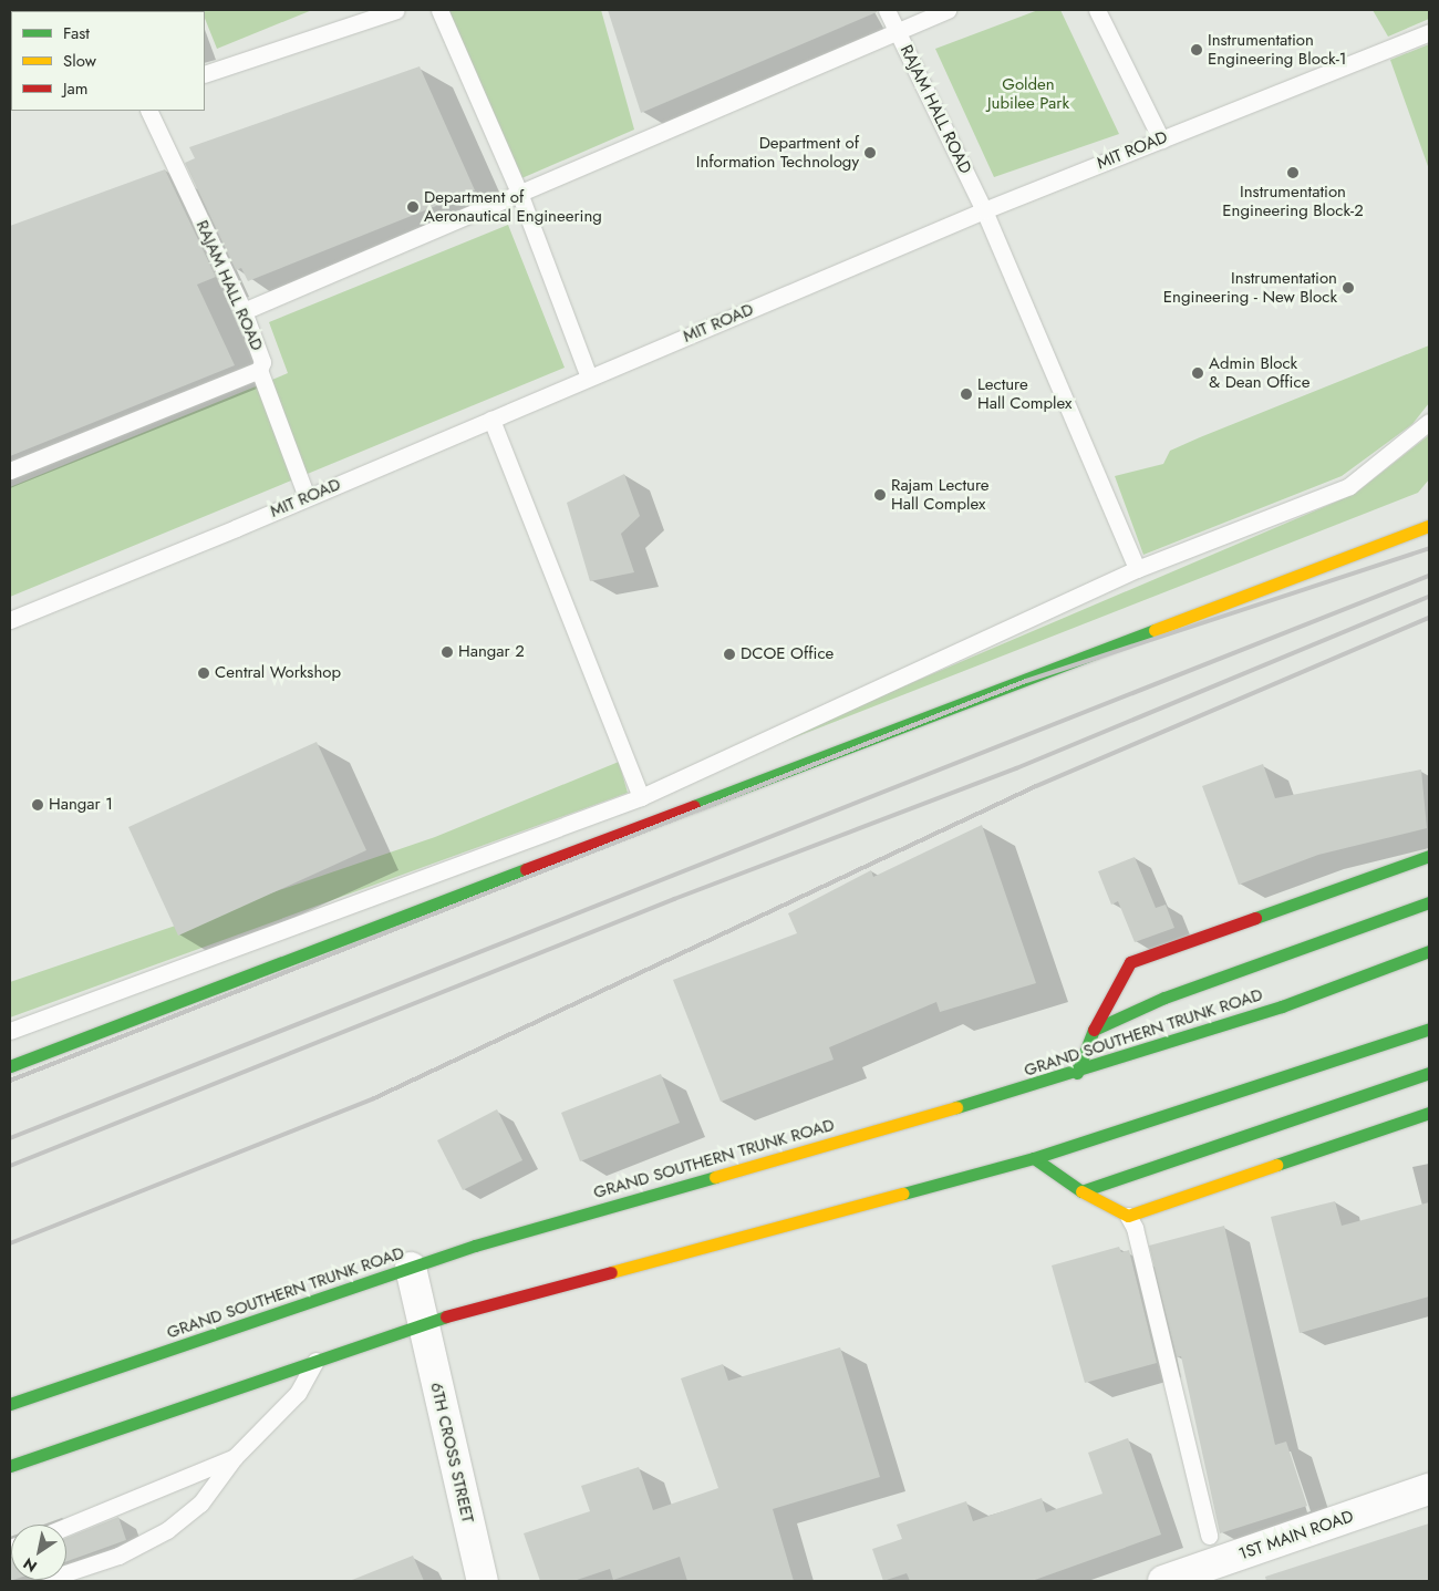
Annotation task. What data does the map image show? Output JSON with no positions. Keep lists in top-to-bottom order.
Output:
{
  "streets": {
    "main road": ["GRAND SOUTHERN TRUNK ROAD"],
    "street": ["6TH CROSS STREET", "1ST MAIN ROAD"],
    "lane": ["RAJAM HALL ROAD", "MIT ROAD"]
  },
  "crossings": [
    ["RAJAM HALL ROAD", "MIT ROAD"],
    ["GRAND SOUTHERN TRUNK ROAD", "6TH CROSS STREET"]
  ],
  "parks": ["Golden Jubilee Park"],
  "places": [
    "Instrumentation Engineering Block-1",
    "Department of Information Technology",
    "Instrumentation Engineering Block-2",
    "Department of Aeronautical Engineering",
    "Instrumentation Engineering - New Block",
    "Admin Block & Dean Office",
    "Lecture Hall Complex",
    "Rajam Lecture Hall Complex",
    "Hangar 2",
    "DCOE Office",
    "Central Workshop",
    "Hangar 1"
  ],
  "legend": ["Fast", "Slow", "Jam"],
  "north": "bottom left"
}
